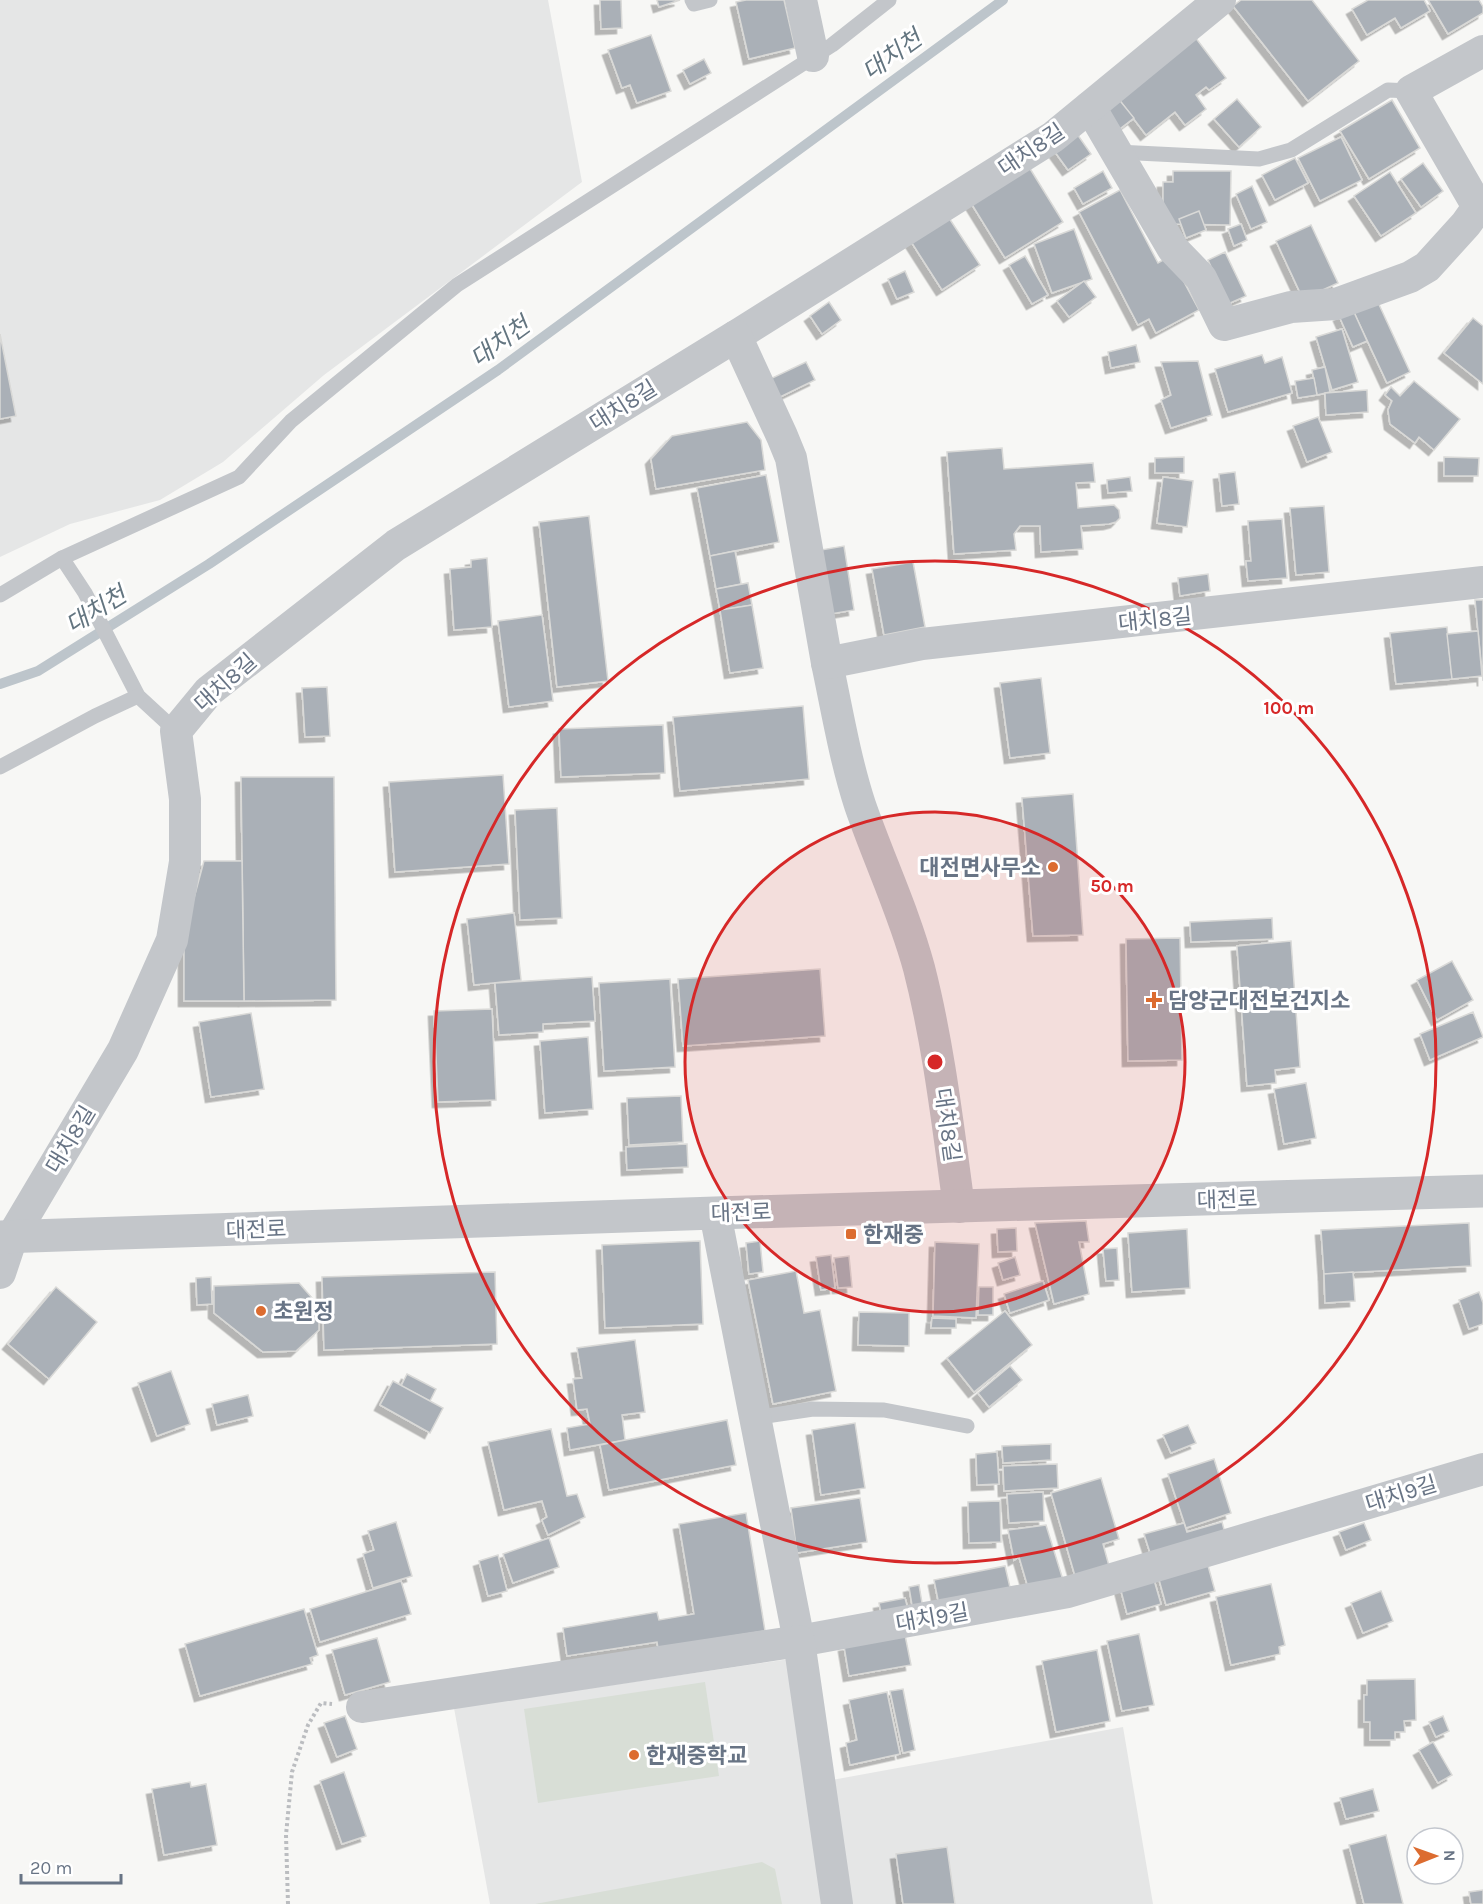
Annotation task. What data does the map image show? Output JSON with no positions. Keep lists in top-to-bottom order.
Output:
{
  "streets": {
    "street": ["대치8길", "대전로", "대치9길"]
  },
  "crossings": [
    ["대치8길", "대전로"]
  ],
  "water": ["대치천"],
  "places": {
    "other": ["대전면사무소", "초원정", "한재중학교"],
    "health": ["담양군대전보건지소"],
    "transit": ["한재중"]
  },
  "scale_bar": "20 m",
  "north": "right",
  "rings": ["100 m", "50 m"]
}
